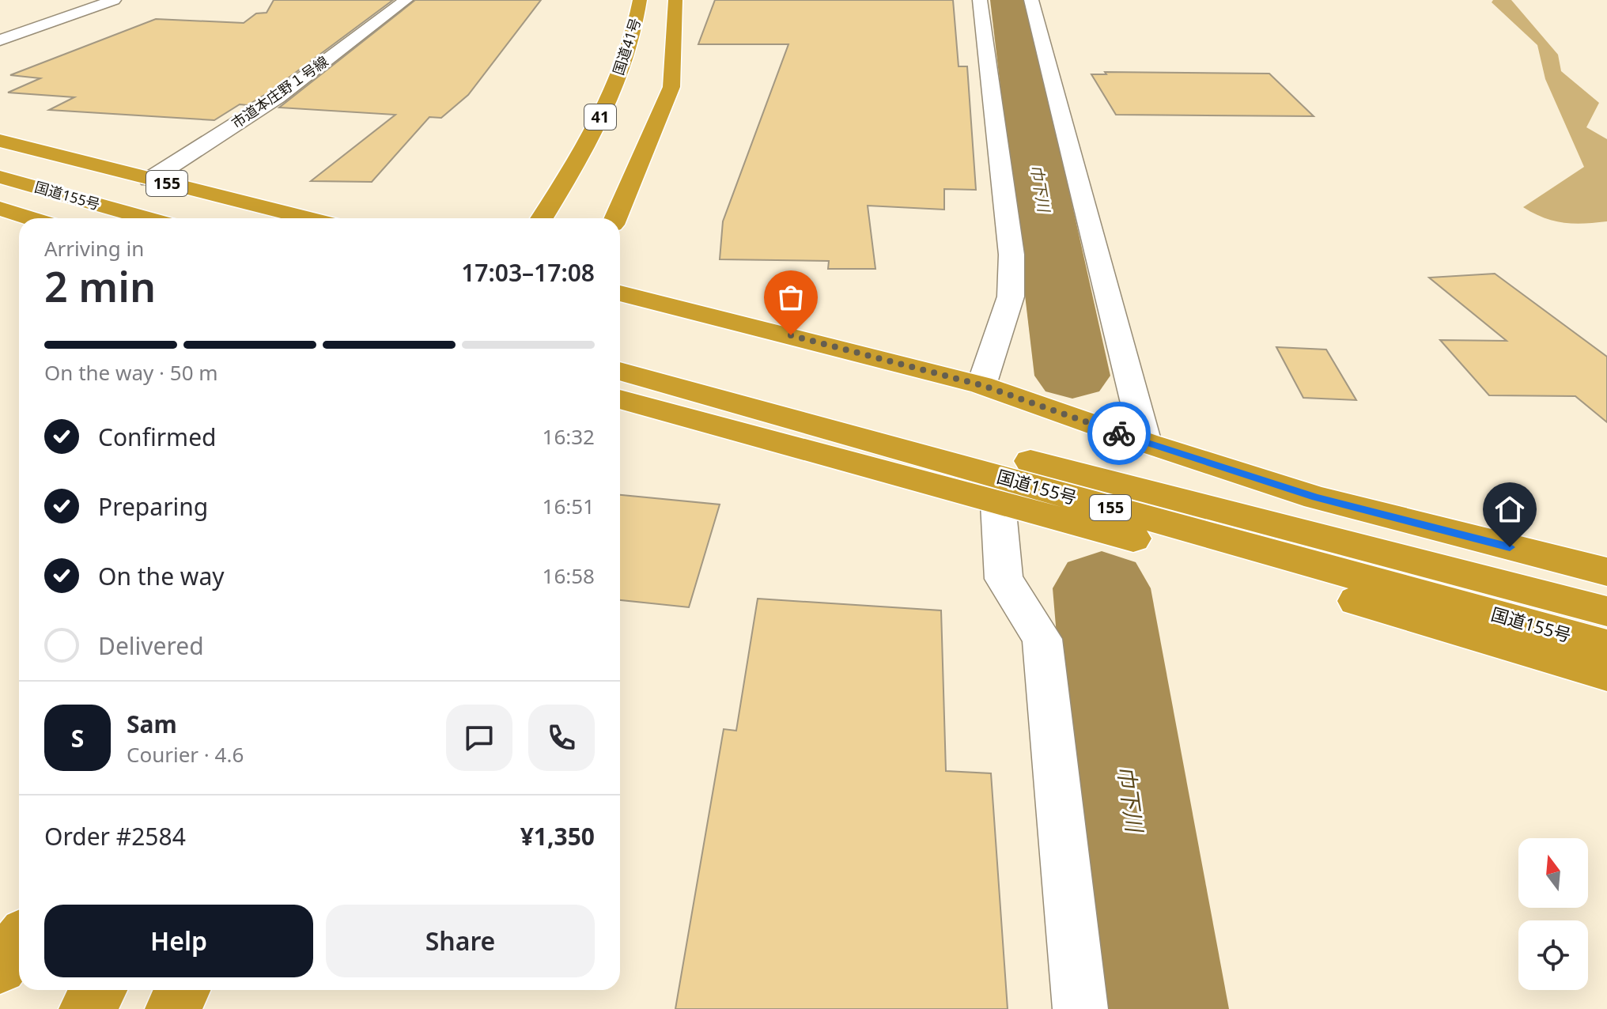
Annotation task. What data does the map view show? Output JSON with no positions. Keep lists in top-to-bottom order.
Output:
{
  "streets": {
    "highway": [
      "国道41号",
      "41",
      "155",
      "国道155号"
    ],
    "street": ["市道本庄野１号線"]
  },
  "crossings": [
    ["市道本庄野１号線", "155"]
  ],
  "water": ["巾下川"],
  "north": "top",
  "page": {
    "heading": ["2 min", "Arriving in", "17:03–17:08"],
    "panel": [
      "Sam",
      "Courier · 4.6",
      "Order #2584",
      "¥1,350"
    ],
    "bar": "On the way · 50 m",
    "list": [
      ["Confirmed", "16:32"],
      ["Preparing", "16:51"],
      ["On the way", "16:58"],
      "Delivered"
    ],
    "round": "S",
    "buttons": ["Help", "Share"]
  }
}
